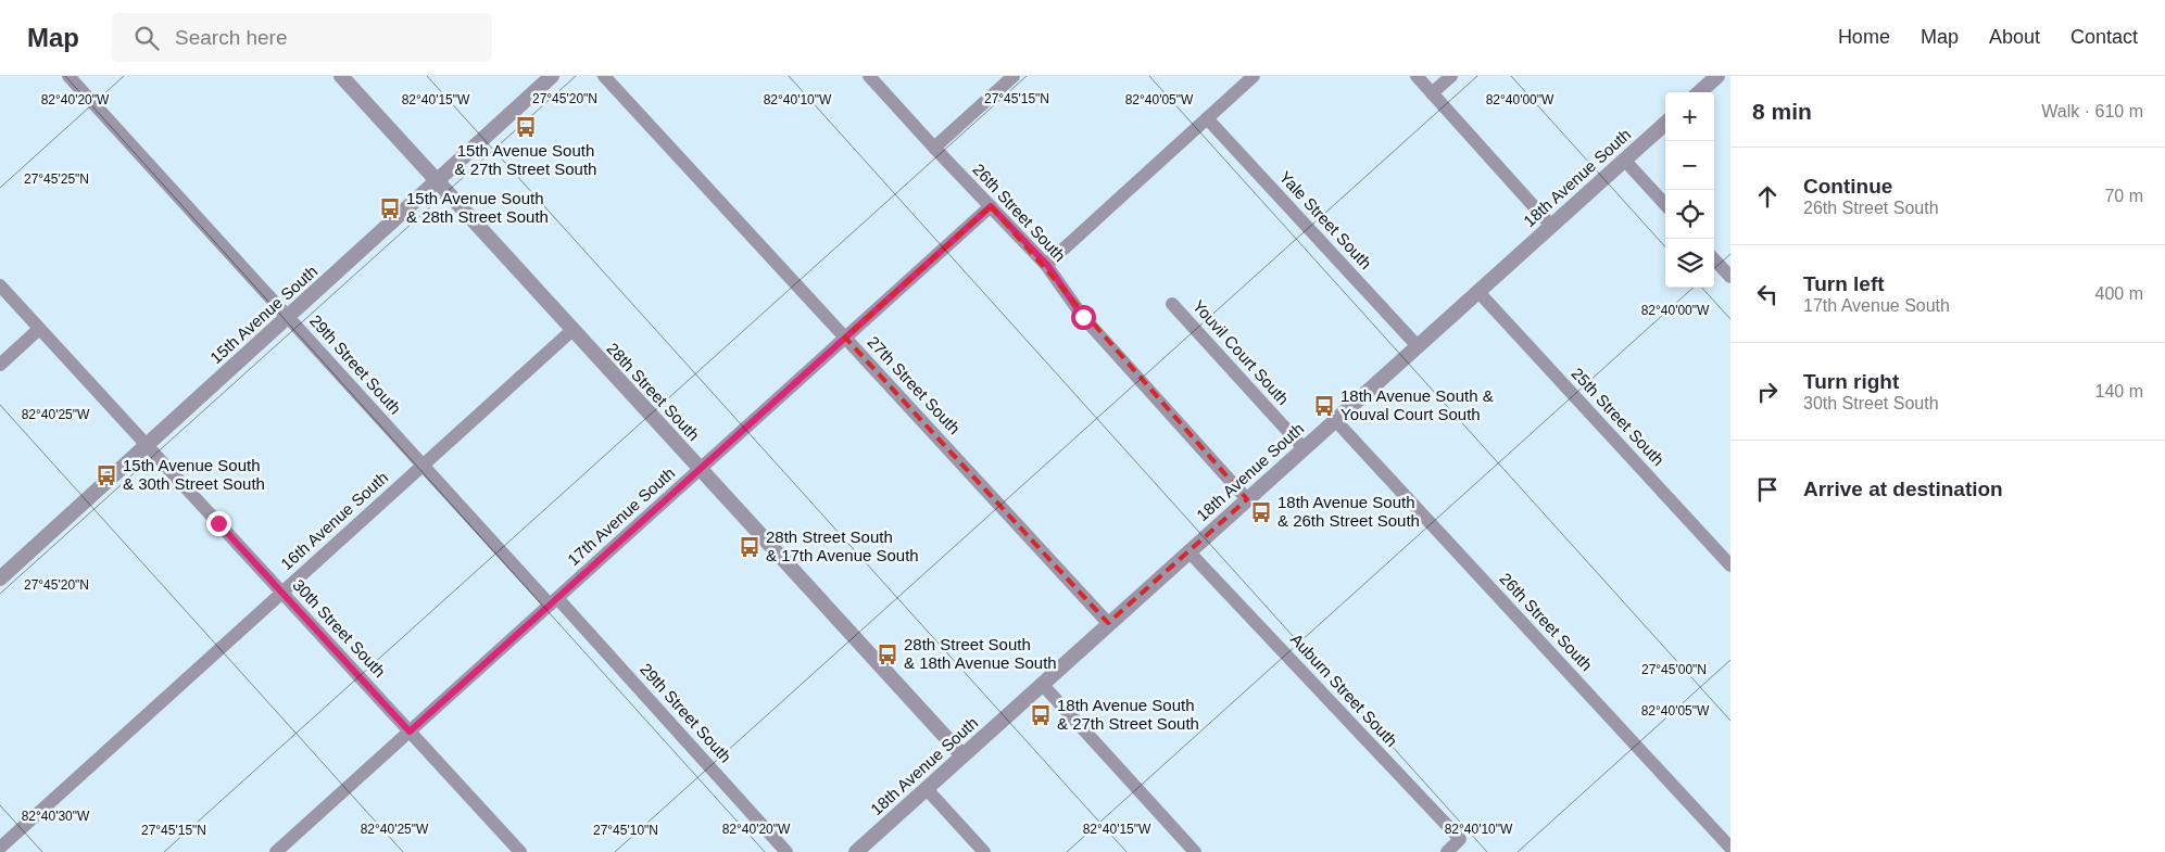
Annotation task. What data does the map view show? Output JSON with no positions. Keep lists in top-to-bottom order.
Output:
{
  "streets": {
    "street": [
      "18th Avenue South",
      "26th Street South",
      "Yale Street South",
      "15th Avenue South",
      "Youvil Court South",
      "29th Street South",
      "27th Street South",
      "28th Street South",
      "25th Street South",
      "17th Avenue South",
      "16th Avenue South",
      "30th Street South",
      "Auburn Street South"
    ]
  },
  "crossings": [
    ["18th Avenue South", "26th Street South"],
    ["18th Avenue South", "Yale Street South"],
    ["18th Avenue South", "Youvil Court South"],
    ["18th Avenue South", "27th Street South"],
    ["18th Avenue South", "28th Street South"],
    ["18th Avenue South", "25th Street South"],
    ["18th Avenue South", "Auburn Street South"],
    ["26th Street South", "17th Avenue South"],
    ["15th Avenue South", "29th Street South"],
    ["15th Avenue South", "28th Street South"],
    ["15th Avenue South", "30th Street South"],
    ["29th Street South", "17th Avenue South"],
    ["29th Street South", "16th Avenue South"],
    ["27th Street South", "17th Avenue South"],
    ["28th Street South", "17th Avenue South"],
    ["28th Street South", "16th Avenue South"],
    ["17th Avenue South", "30th Street South"],
    ["16th Avenue South", "30th Street South"]
  ],
  "places": {
    "bus stop": [
      "15th Avenue South & 27th Street South",
      "15th Avenue South & 28th Street South",
      "18th Avenue South & Youval Court South",
      "15th Avenue South & 30th Street South",
      "18th Avenue South & 26th Street South",
      "28th Street South & 17th Avenue South",
      "28th Street South & 18th Avenue South",
      "18th Avenue South & 27th Street South"
    ]
  },
  "page": {
    "header": "Map",
    "search": "Search here",
    "nav": [
      "Home",
      "Map",
      "About",
      "Contact"
    ],
    "heading": ["8 min", "Walk · 610 m"],
    "map_buttons": ["+", "−"],
    "list": [
      ["Continue", "26th Street South", "70 m"],
      ["Turn left", "17th Avenue South", "400 m"],
      ["Turn right", "30th Street South", "140 m"],
      "Arrive at destination"
    ]
  },
  "coordinates": [
    "27°45'20\"N",
    "27°45'15\"N",
    "82°40'00\"W",
    "82°40'20\"W",
    "82°40'15\"W",
    "82°40'10\"W",
    "82°40'05\"W",
    "27°45'25\"N",
    "82°40'25\"W",
    "27°45'00\"N",
    "82°40'30\"W",
    "27°45'10\"N"
  ]
}
